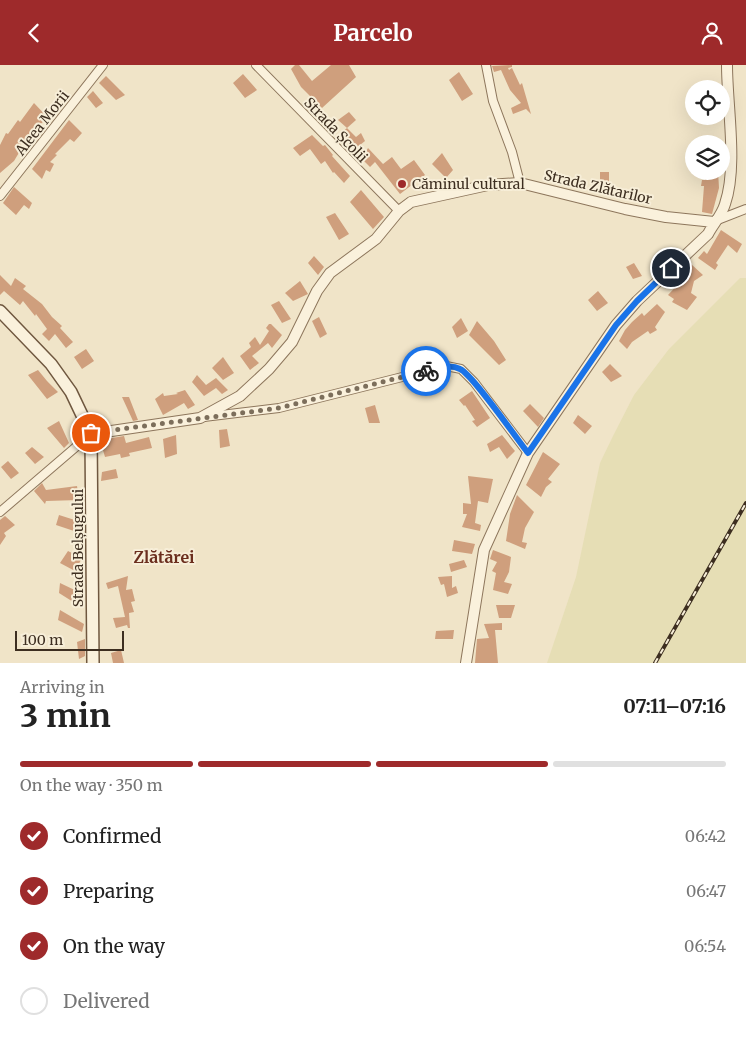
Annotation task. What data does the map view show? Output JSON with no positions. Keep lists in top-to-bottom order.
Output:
{
  "streets": {
    "main road": ["Strada Belșugului"],
    "street": ["Aleea Morii", "Strada Școlii", "Strada Zlătarilor"]
  },
  "crossings": [
    ["Strada Școlii", "Strada Zlătarilor"],
    ["Strada Zlătarilor", "Strada Belșugului"]
  ],
  "districts": ["Zlătărei"],
  "places": ["Căminul cultural"],
  "scale_bar": "100 m",
  "page": {
    "header": "Parcelo",
    "scale": "100 m",
    "heading": ["3 min", "Arriving in", "07:11–07:16"],
    "bar": "On the way · 350 m",
    "list": [
      ["Confirmed", "06:42"],
      ["Preparing", "06:47"],
      ["On the way", "06:54"],
      "Delivered"
    ]
  }
}
